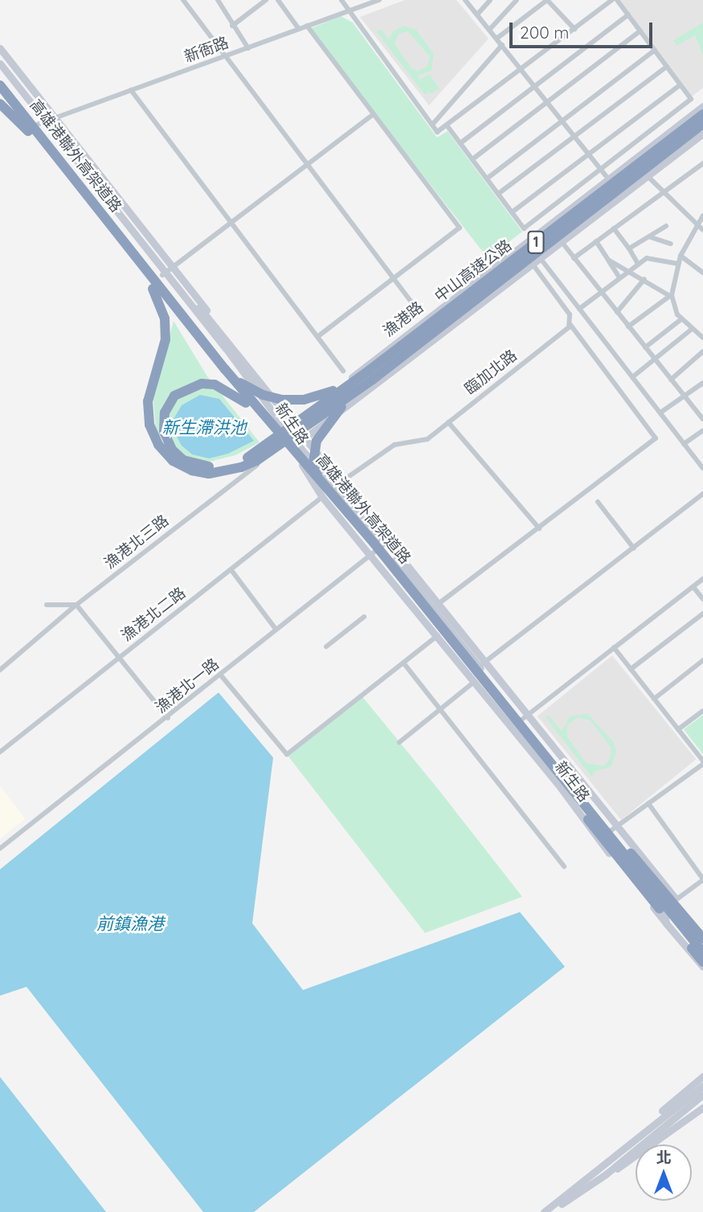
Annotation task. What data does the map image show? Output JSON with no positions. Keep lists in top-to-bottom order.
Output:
{
  "streets": {
    "highway": ["高雄港聯外高架道路", "1", "中山高速公路"],
    "street": [
      "新衙路",
      "漁港路",
      "臨加北路",
      "新生路",
      "漁港北三路",
      "漁港北二路",
      "漁港北一路"
    ]
  },
  "crossings": [
    ["新衙路", "高雄港聯外高架道路"],
    ["新衙路", "新生路"],
    ["高雄港聯外高架道路", "新生路"],
    ["高雄港聯外高架道路", "漁港北二路"],
    ["漁港路", "新生路"],
    ["臨加北路", "新生路"],
    ["新生路", "漁港北三路"],
    ["新生路", "漁港北二路"],
    ["新生路", "漁港北一路"]
  ],
  "water": ["新生滯洪池", "前鎮漁港"],
  "scale_bar": "200 m",
  "north": "top"
}
